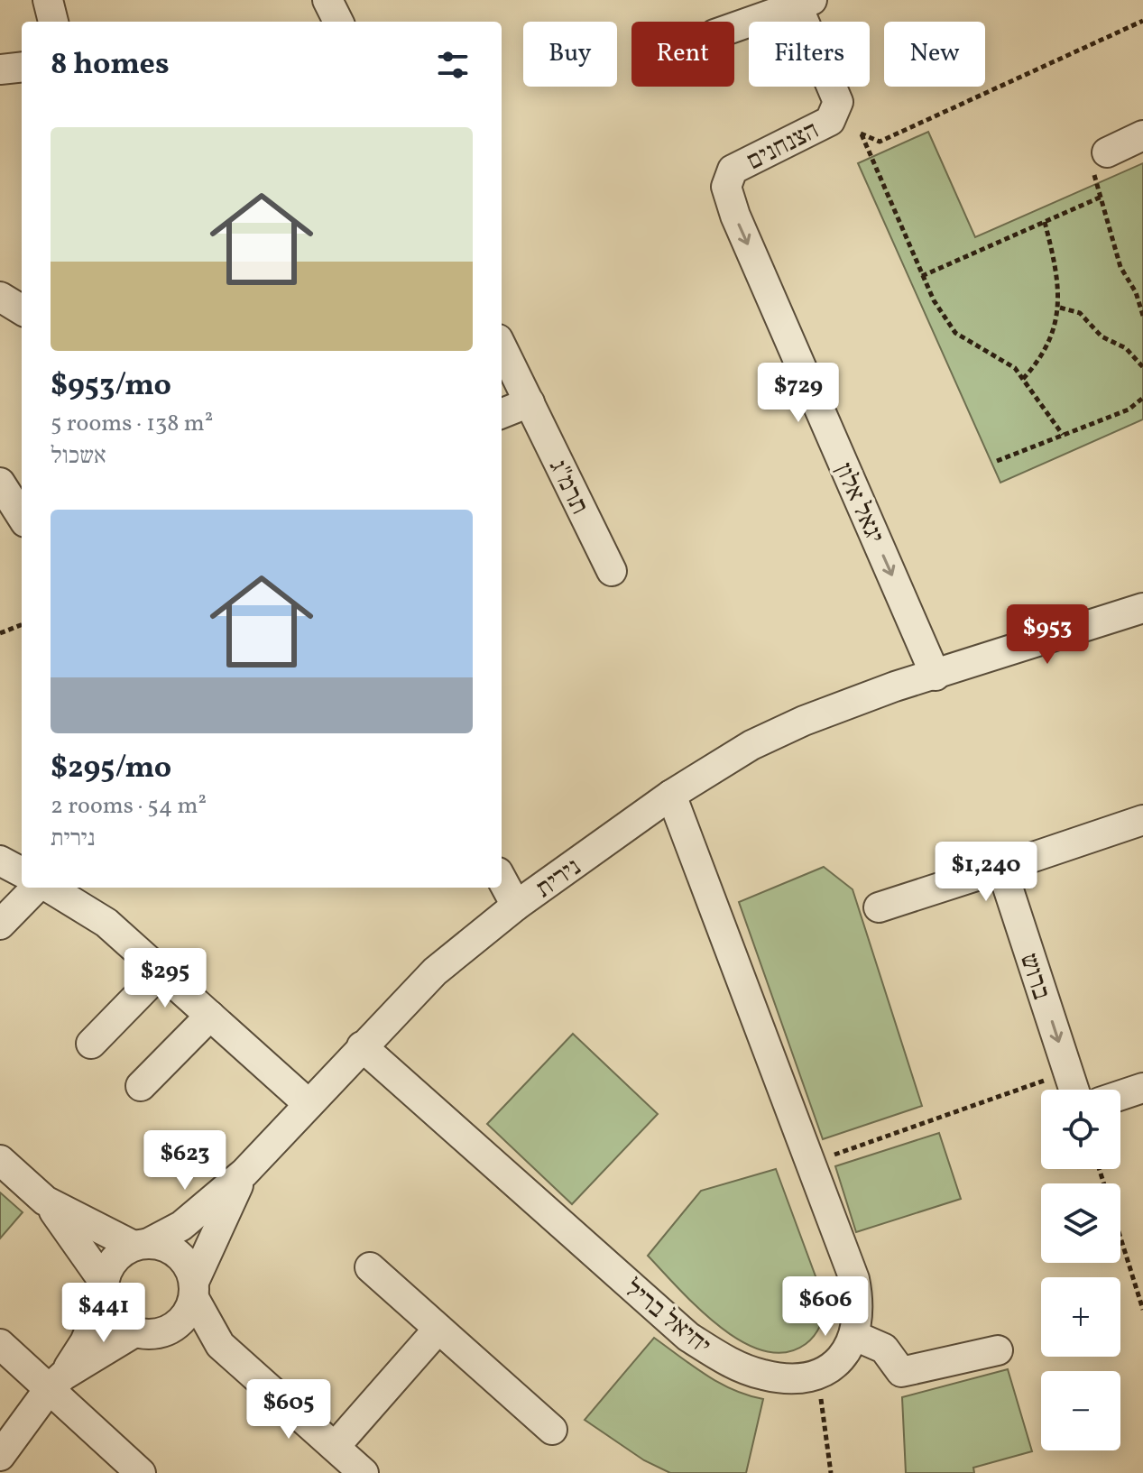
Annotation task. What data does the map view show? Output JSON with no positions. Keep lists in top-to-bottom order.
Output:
{
  "streets": {
    "street": [
      "הצנחנים",
      "תרמ\"ג",
      "יגאל אלון",
      "נירית",
      "ברוש",
      "יחיאל בריל"
    ]
  },
  "crossings": [
    ["הצנחנים", "יגאל אלון"],
    ["יגאל אלון", "נירית"],
    ["נירית", "יחיאל בריל"]
  ],
  "one_way": ["יגאל אלון", "ברוש"],
  "page": {
    "chip": [
      "Buy",
      "Rent",
      "Filters",
      "New"
    ],
    "heading": "8 homes",
    "list": [
      {
        "name": "$953/mo",
        "note": "5 rooms · 138 m² · אשכול"
      },
      {
        "name": "$295/mo",
        "note": "2 rooms · 54 m² · נירית"
      }
    ],
    "price": [
      "$729",
      "$953",
      "$1,240",
      "$295",
      "$623",
      "$606",
      "$441",
      "$605"
    ],
    "map_buttons": ["+", "−"]
  }
}
